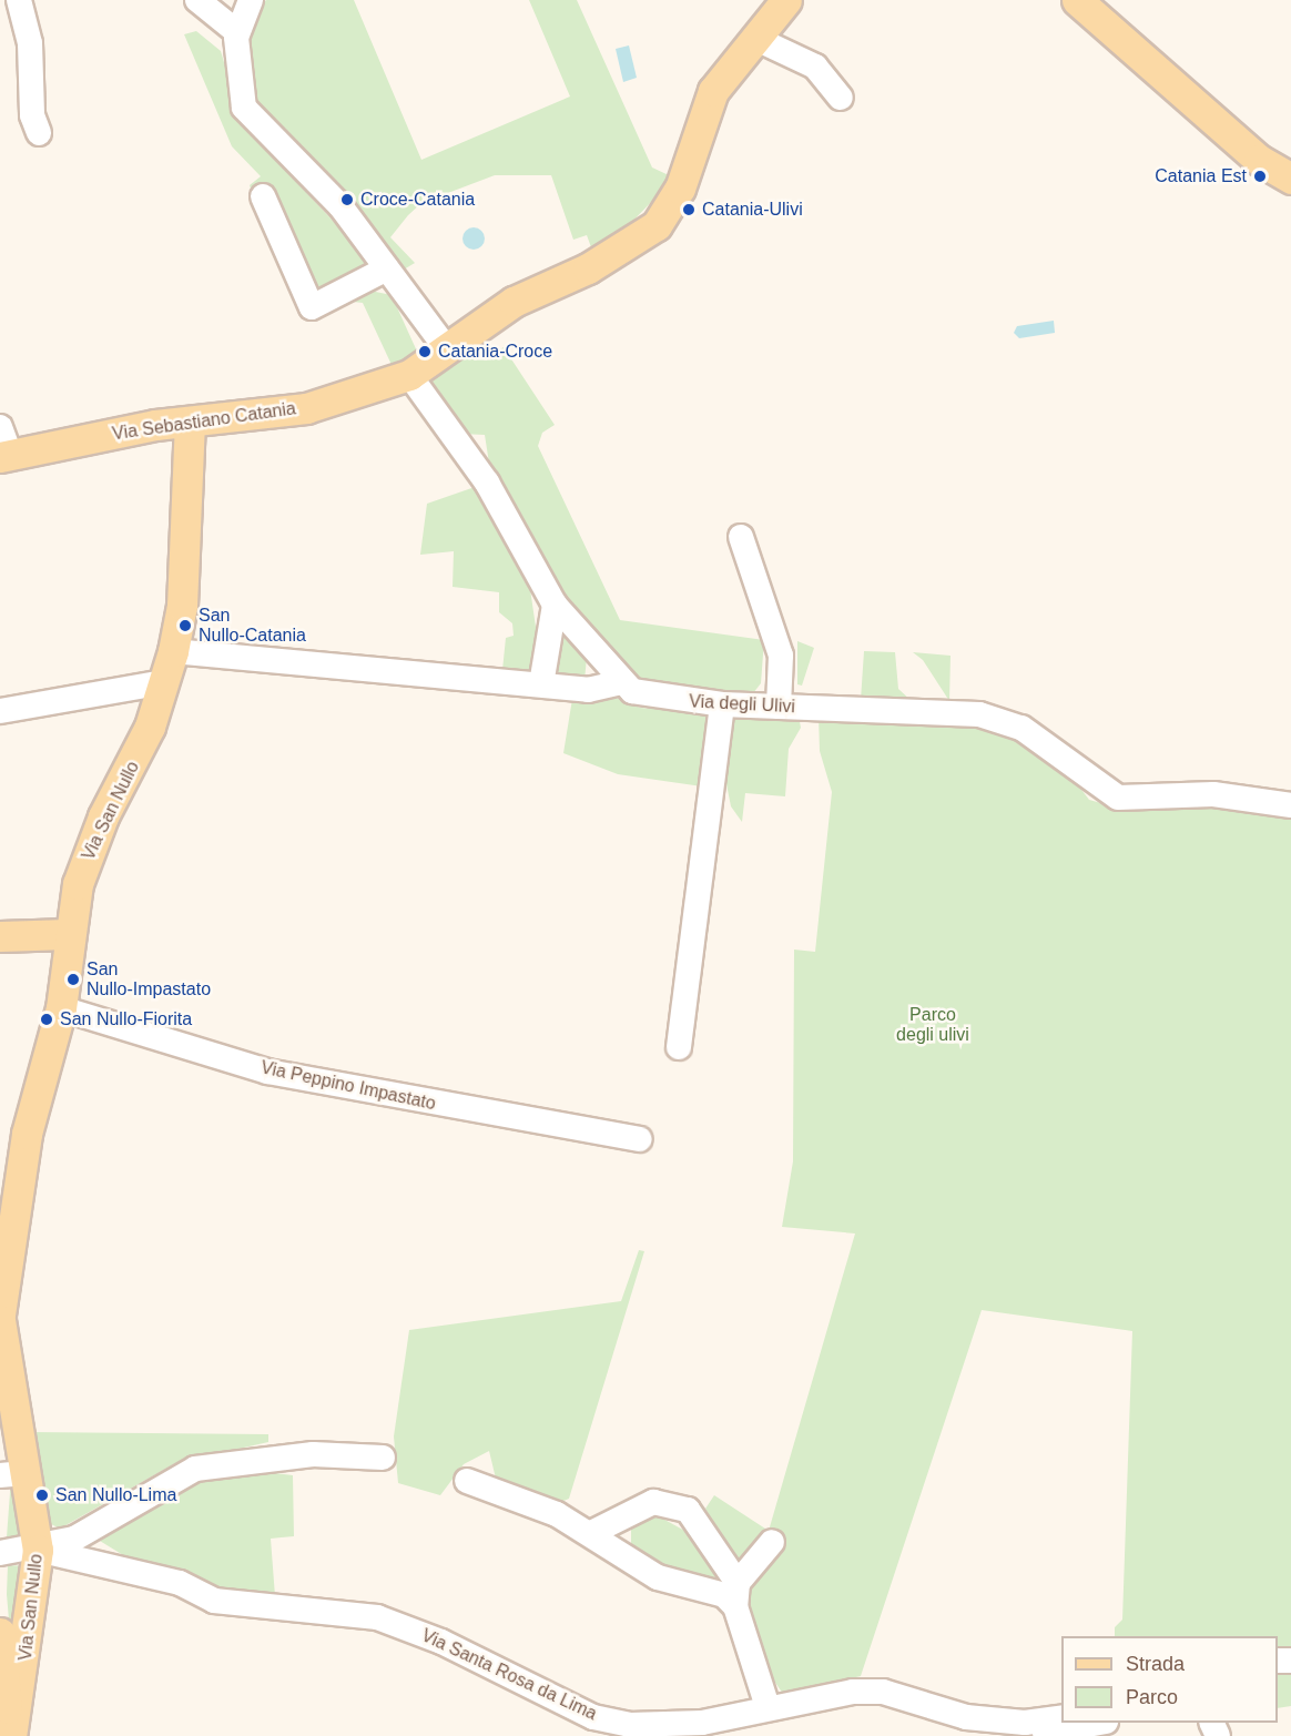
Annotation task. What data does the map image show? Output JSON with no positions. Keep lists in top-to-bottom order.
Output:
{
  "streets": {
    "main road": ["Via Sebastiano Catania", "Via San Nullo"],
    "street": ["Via degli Ulivi", "Via Peppino Impastato", "Via Santa Rosa da Lima"]
  },
  "crossings": [
    ["Via Sebastiano Catania", "Via San Nullo"],
    ["Via San Nullo", "Via Peppino Impastato"],
    ["Via San Nullo", "Via Santa Rosa da Lima"]
  ],
  "parks": ["Parco degli ulivi"],
  "places": [
    "Catania Est",
    "Croce-Catania",
    "Catania-Ulivi",
    "Catania-Croce",
    "San Nullo-Catania",
    "San Nullo-Impastato",
    "San Nullo-Fiorita",
    "San Nullo-Lima"
  ],
  "legend": ["Strada", "Parco"]
}
